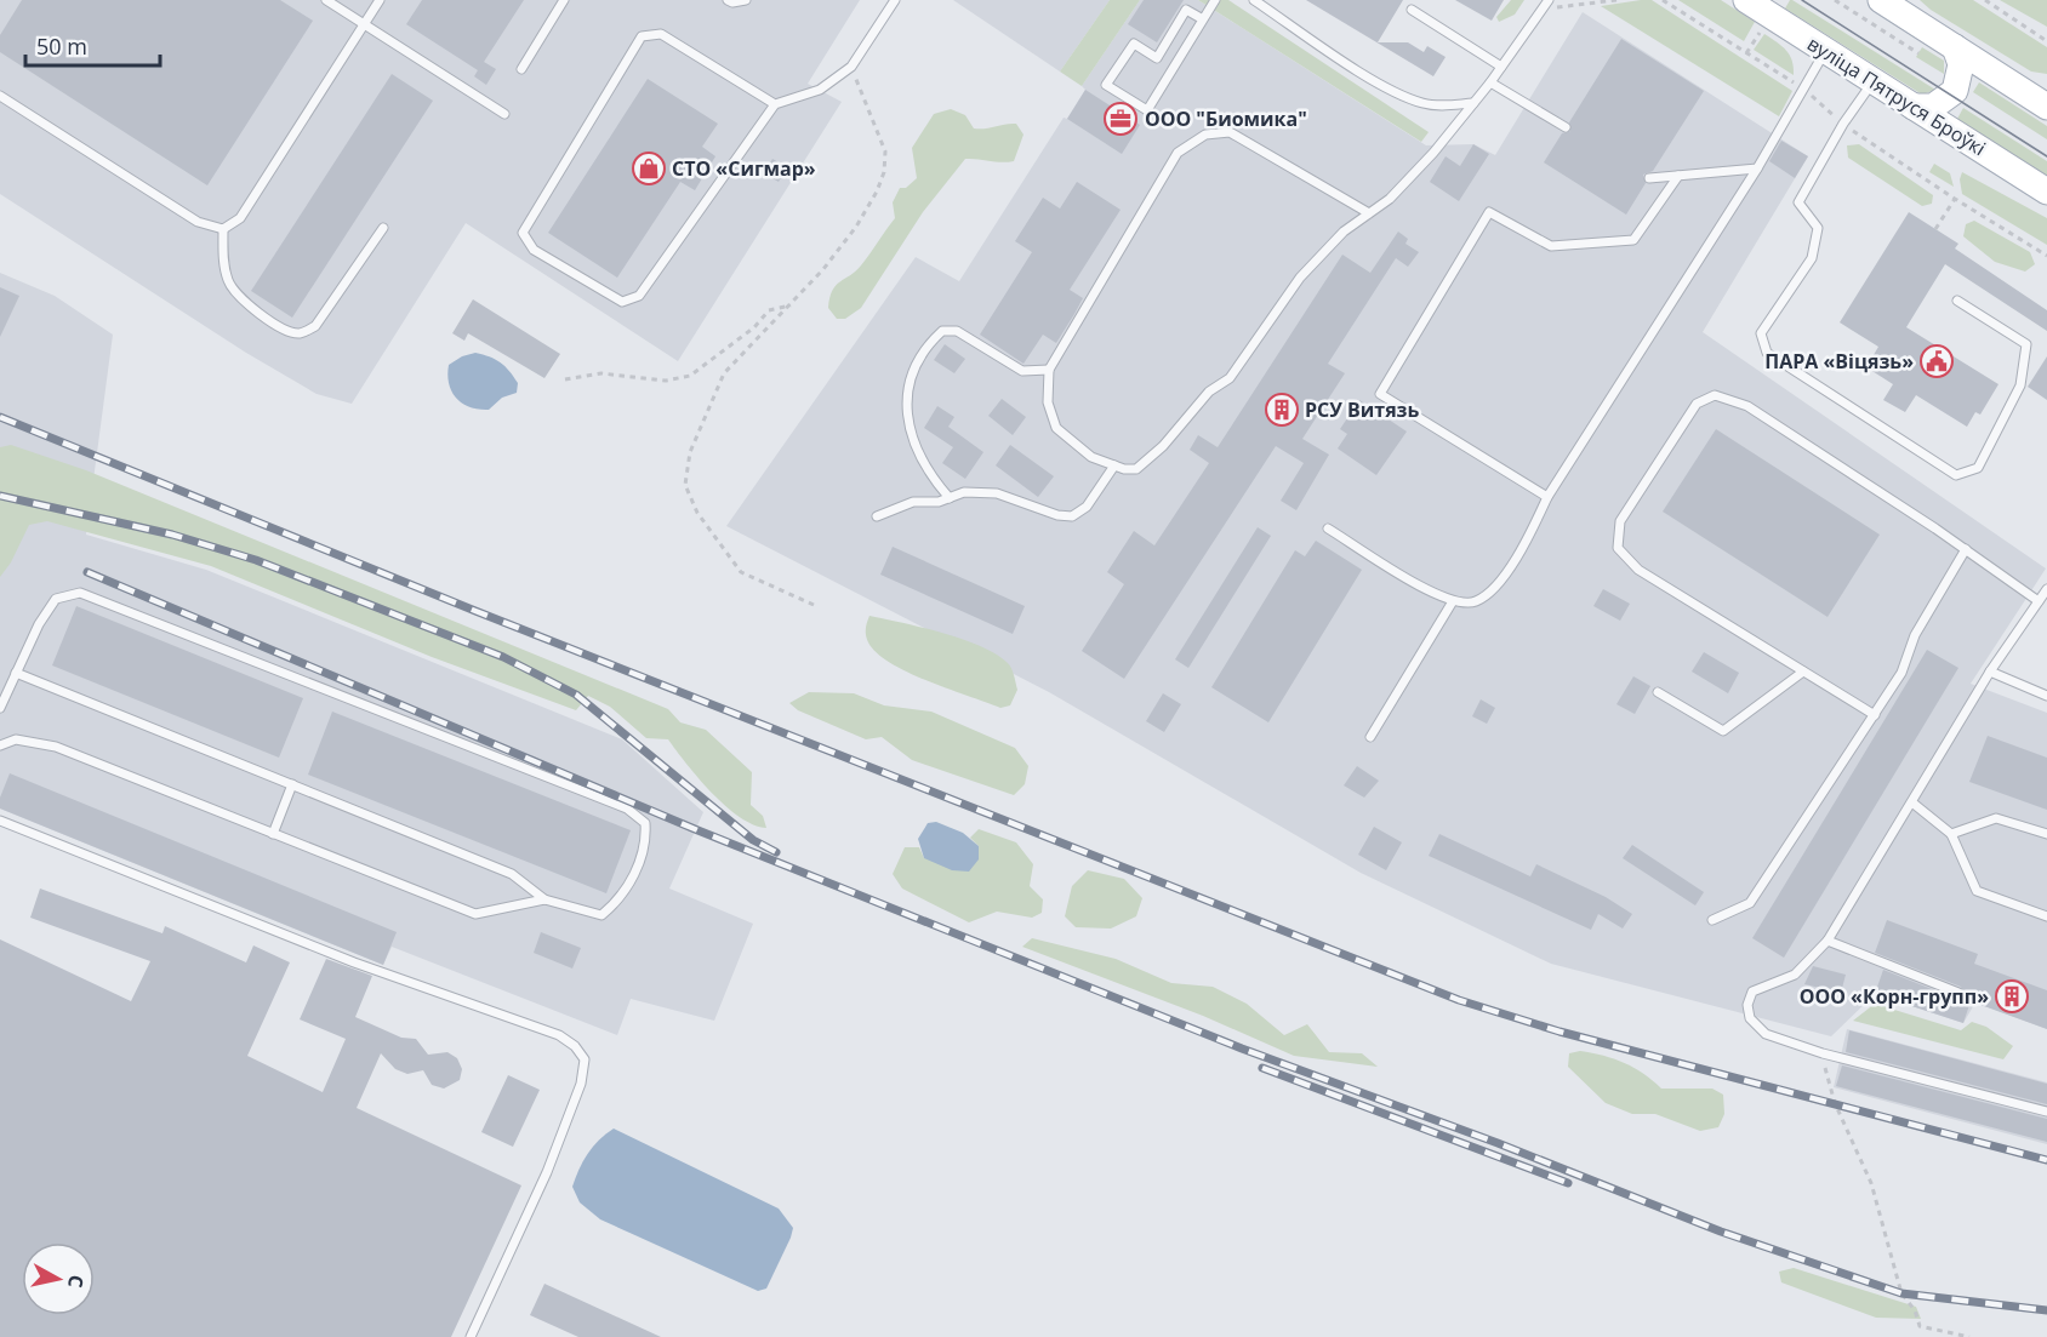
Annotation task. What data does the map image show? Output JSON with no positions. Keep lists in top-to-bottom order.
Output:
{
  "streets": {
    "main road": ["вуліца Пятруся Броўкі"]
  },
  "places": {
    "office": ["ООО \"Биомика\""],
    "shop": ["СТО «Сигмар»"],
    "public building": ["ПАРА «Віцязь»"],
    "building": ["РСУ Витязь", "ООО «Корн-групп»"]
  },
  "scale_bar": "50 m",
  "north": "right"
}
